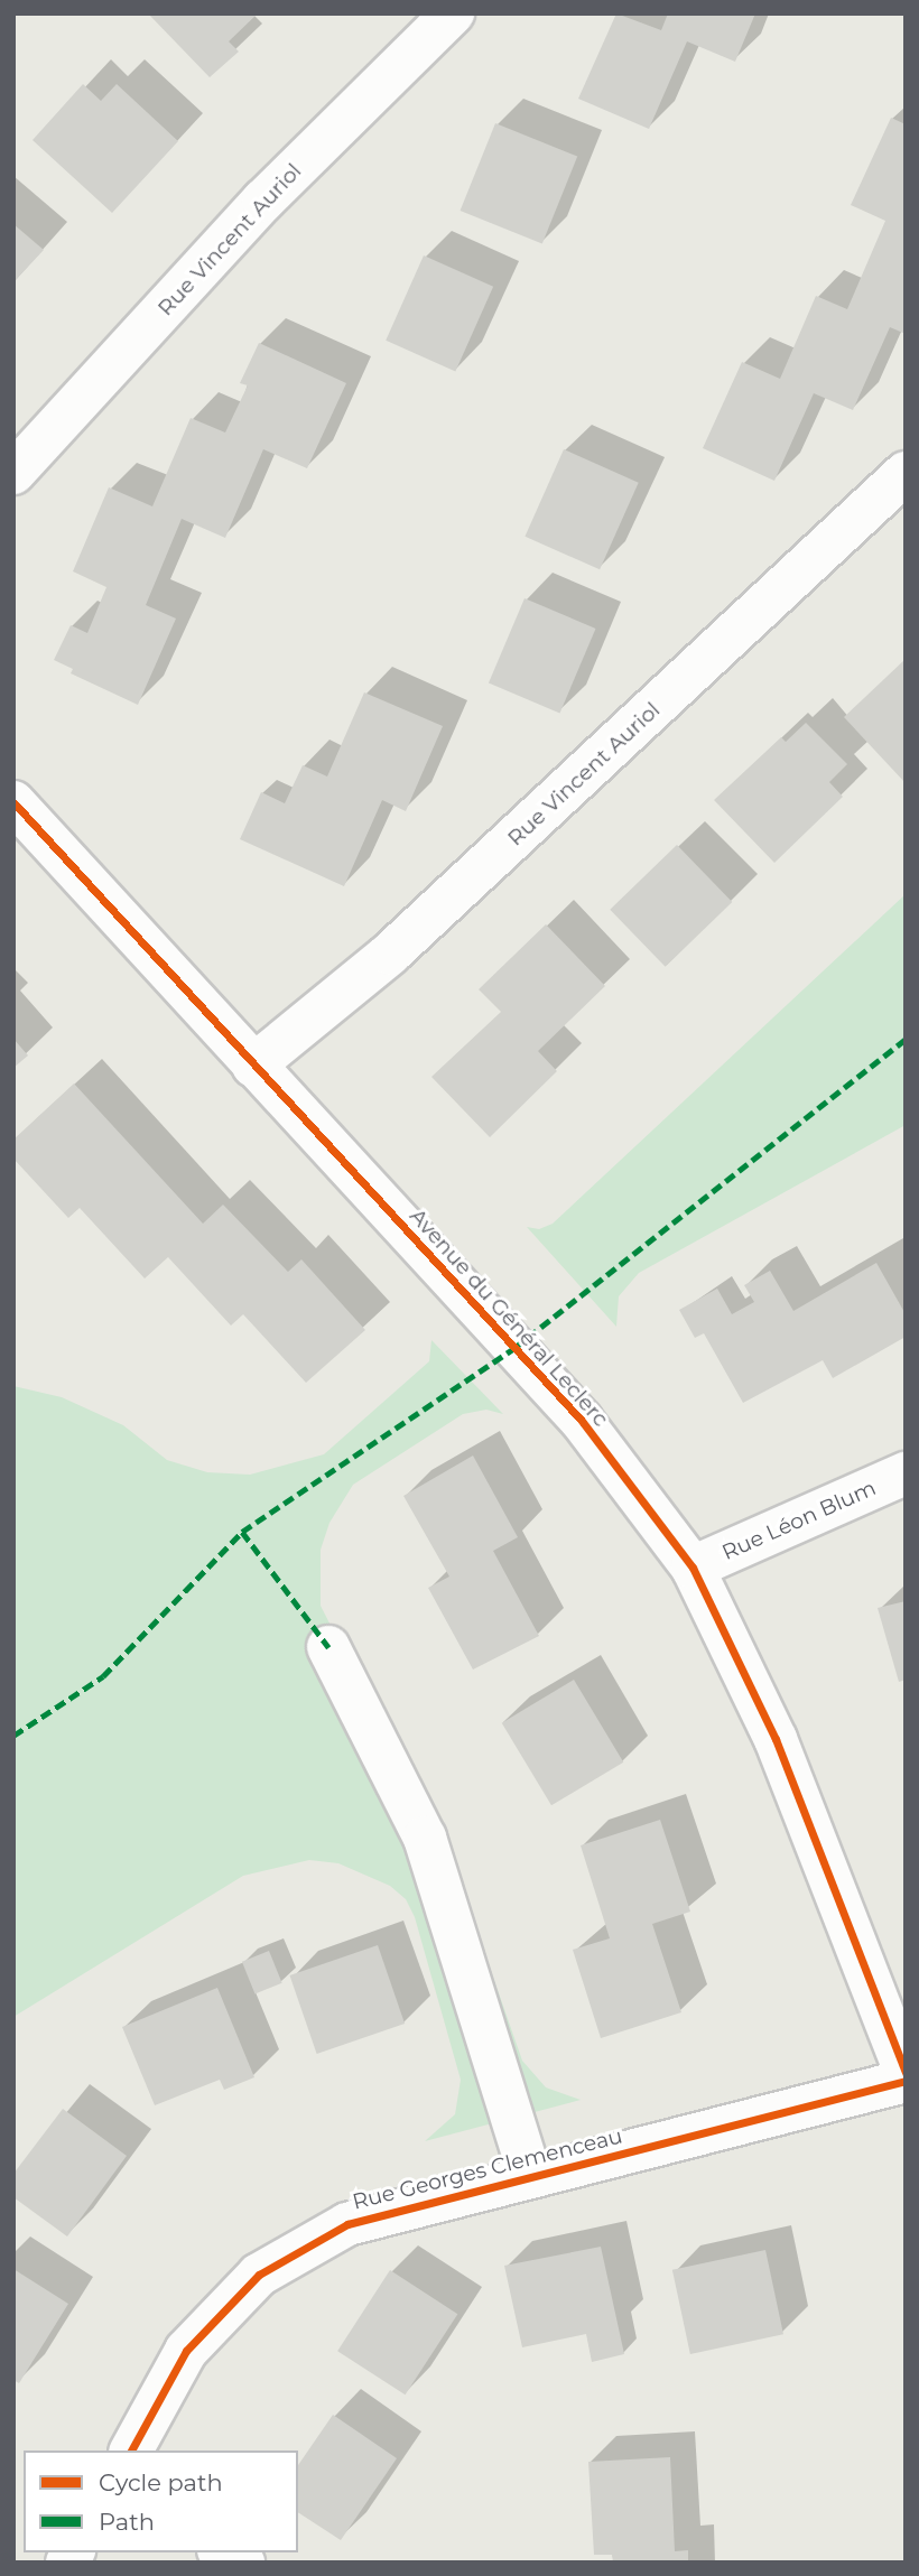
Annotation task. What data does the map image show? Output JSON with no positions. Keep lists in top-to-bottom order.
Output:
{
  "streets": {
    "street": [
      "Rue Vincent Auriol",
      "Avenue du Général Leclerc",
      "Rue Léon Blum",
      "Rue Georges Clemenceau"
    ]
  },
  "crossings": [
    ["Rue Vincent Auriol", "Avenue du Général Leclerc"],
    ["Avenue du Général Leclerc", "Rue Léon Blum"]
  ],
  "legend": ["Cycle path", "Path"]
}
